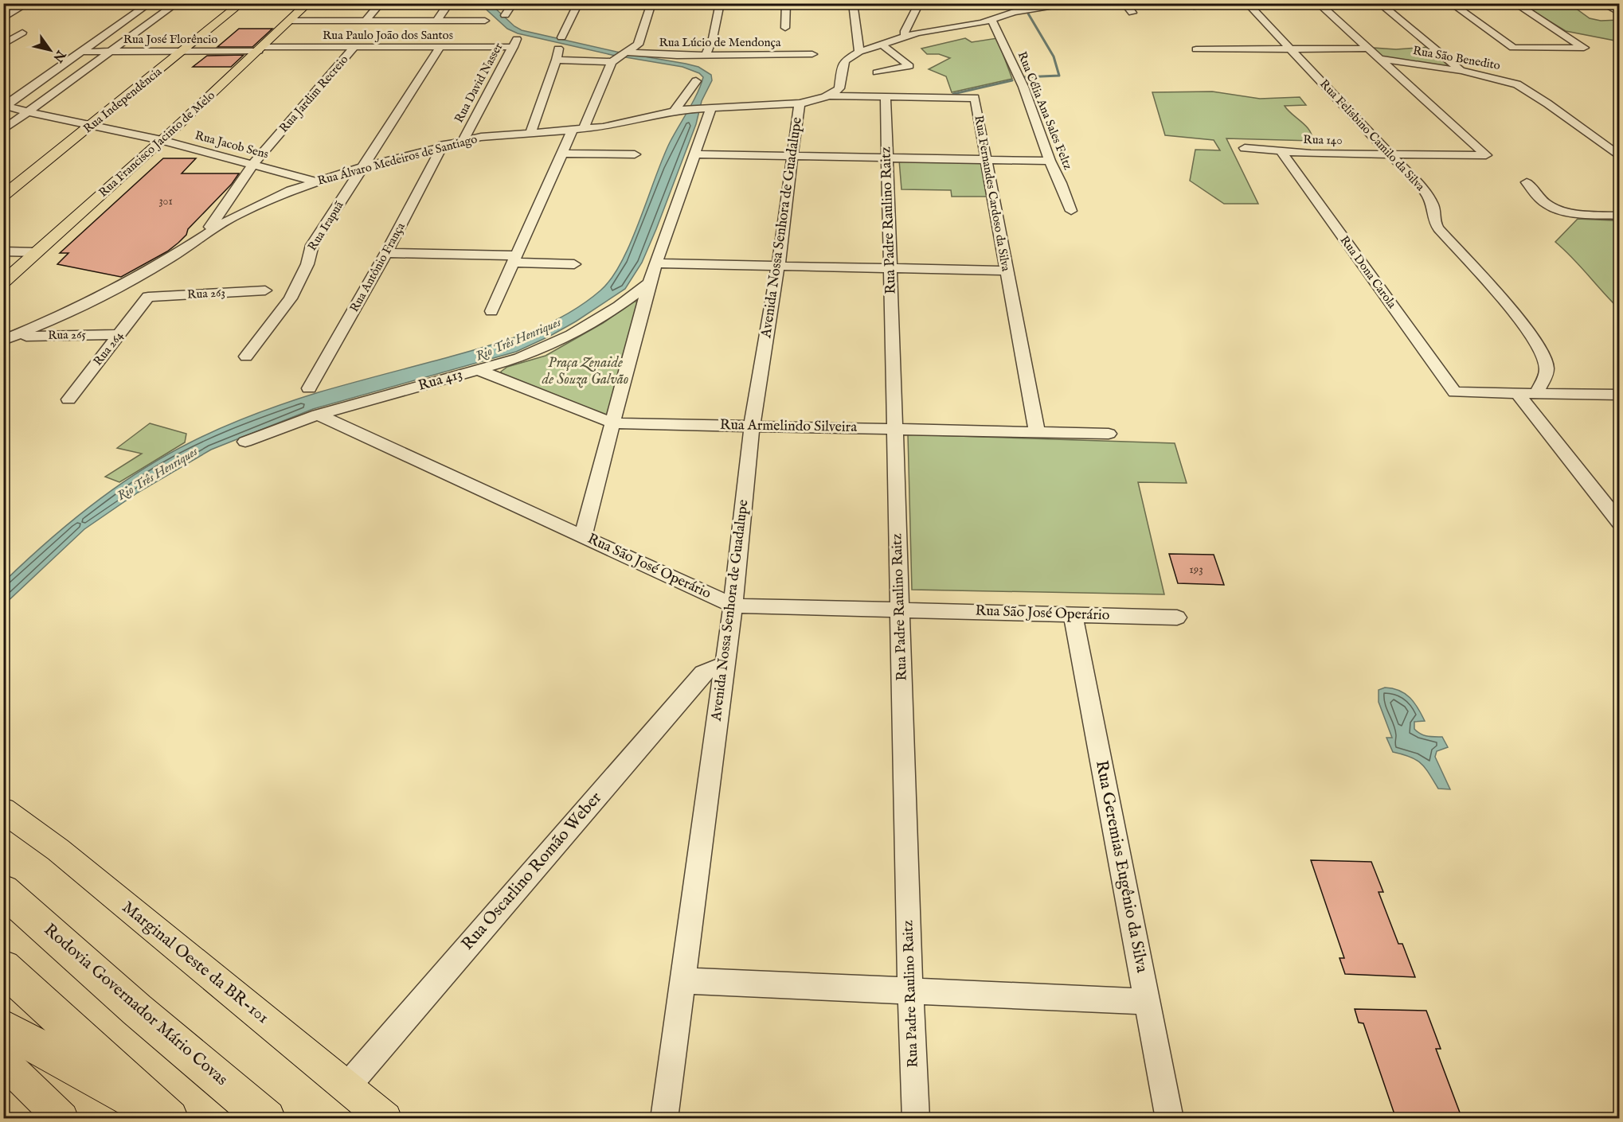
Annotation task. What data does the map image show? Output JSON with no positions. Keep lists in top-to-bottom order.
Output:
{
  "streets": {
    "highway": ["Rodovia Governador Mário Covas"],
    "main road": ["Rua Independência", "Rua Francisco Jacinto de Melo", "Marginal Oeste da BR-101"],
    "street": [
      "Rua Paulo João dos Santos",
      "Rua José Florêncio",
      "Rua Lúcio de Mendonça",
      "Rua São Benedito",
      "Rua David Nasser",
      "Rua Jardim Recreio",
      "Rua Célia Ana Sales Feltz",
      "Rua Felisbino Camilo da Silva",
      "Rua 140",
      "Rua Jacob Sens",
      "Rua Álvaro Medeiros de Santiago",
      "Rua Fernandes Cardoso da Silva",
      "Rua Padre Raulino Raitz",
      "Rua Irapuã",
      "Avenida Nossa Senhora de Guadalupe",
      "Rua Antônio França",
      "Rua Dona Carola",
      "Rua 263",
      "Rua 265",
      "Rua 264",
      "Rua 413",
      "Rua Armelindo Silveira",
      "Rua São José Operário",
      "Rua Geremias Eugênio da Silva",
      "Rua Oscarlino Romão Weber"
    ]
  },
  "crossings": [
    ["Rua Paulo João dos Santos", "Rua José Florêncio"],
    ["Rua Paulo João dos Santos", "Rua David Nasser"],
    ["Rua Paulo João dos Santos", "Rua Jardim Recreio"],
    ["Rua Paulo João dos Santos", "Rua Francisco Jacinto de Melo"],
    ["Rua Paulo João dos Santos", "Rua Irapuã"],
    ["Rua José Florêncio", "Rua Independência"],
    ["Rua José Florêncio", "Rua Francisco Jacinto de Melo"],
    ["Rua São Benedito", "Rua 140"],
    ["Rua David Nasser", "Rua Álvaro Medeiros de Santiago"],
    ["Rua Jardim Recreio", "Rua Jacob Sens"],
    ["Rua Jardim Recreio", "Rua Álvaro Medeiros de Santiago"],
    ["Rua Independência", "Rua Jacob Sens"],
    ["Rua Felisbino Camilo da Silva", "Rua 140"],
    ["Rua 140", "Rua Dona Carola"],
    ["Rua Francisco Jacinto de Melo", "Rua Jacob Sens"],
    ["Rua Jacob Sens", "Rua Álvaro Medeiros de Santiago"],
    ["Rua Álvaro Medeiros de Santiago", "Rua Fernandes Cardoso da Silva"],
    ["Rua Álvaro Medeiros de Santiago", "Rua Irapuã"],
    ["Rua Álvaro Medeiros de Santiago", "Avenida Nossa Senhora de Guadalupe"],
    ["Rua Álvaro Medeiros de Santiago", "Rua Antônio França"],
    ["Rua Álvaro Medeiros de Santiago", "Rua 265"],
    ["Rua Fernandes Cardoso da Silva", "Rua Padre Raulino Raitz"],
    ["Rua Fernandes Cardoso da Silva", "Rua Armelindo Silveira"],
    ["Rua Padre Raulino Raitz", "Rua Armelindo Silveira"],
    ["Rua Padre Raulino Raitz", "Rua São José Operário"],
    ["Avenida Nossa Senhora de Guadalupe", "Rua Armelindo Silveira"],
    ["Avenida Nossa Senhora de Guadalupe", "Rua São José Operário"],
    ["Avenida Nossa Senhora de Guadalupe", "Rua Oscarlino Romão Weber"],
    ["Rua 263", "Rua 264"],
    ["Rua 265", "Rua 264"],
    ["Rua 413", "Rua Armelindo Silveira"],
    ["Rua 413", "Rua São José Operário"],
    ["Rua São José Operário", "Rua Geremias Eugênio da Silva"],
    ["Rua Oscarlino Romão Weber", "Marginal Oeste da BR-101"]
  ],
  "water": ["Rio Três Henriques"],
  "parks": ["Praça Zenaide de Souza Galvão"],
  "house_numbers": ["301", "193"],
  "north": "bottom right"
}
